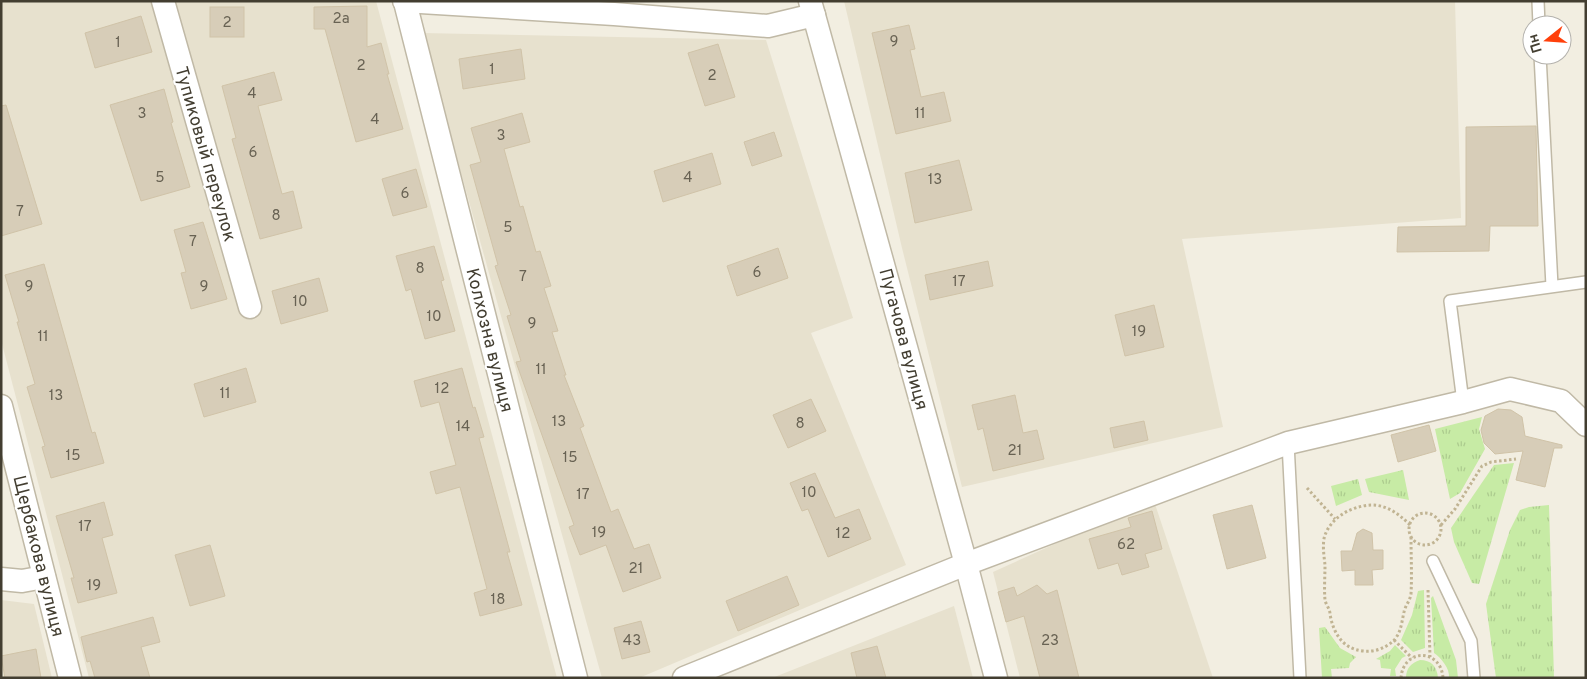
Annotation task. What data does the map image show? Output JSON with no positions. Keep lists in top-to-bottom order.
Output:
{
  "streets": {
    "street": [
      "Тупиковый переулок",
      "Пугачова вулиця",
      "Колхозна вулиця",
      "Щербакова вулиця"
    ]
  },
  "house_numbers": [
    "2а",
    "2",
    "9",
    "1",
    "2",
    "1",
    "2",
    "4",
    "3",
    "11",
    "4",
    "3",
    "6",
    "5",
    "4",
    "13",
    "6",
    "7",
    "8",
    "5",
    "7",
    "8",
    "6",
    "7",
    "17",
    "9",
    "9",
    "10",
    "10",
    "9",
    "19",
    "11",
    "11",
    "12",
    "11",
    "13",
    "13",
    "8",
    "14",
    "21",
    "15",
    "15",
    "10",
    "17",
    "17",
    "19",
    "12",
    "62",
    "21",
    "19",
    "18",
    "43",
    "23"
  ],
  "north": "left"
}
